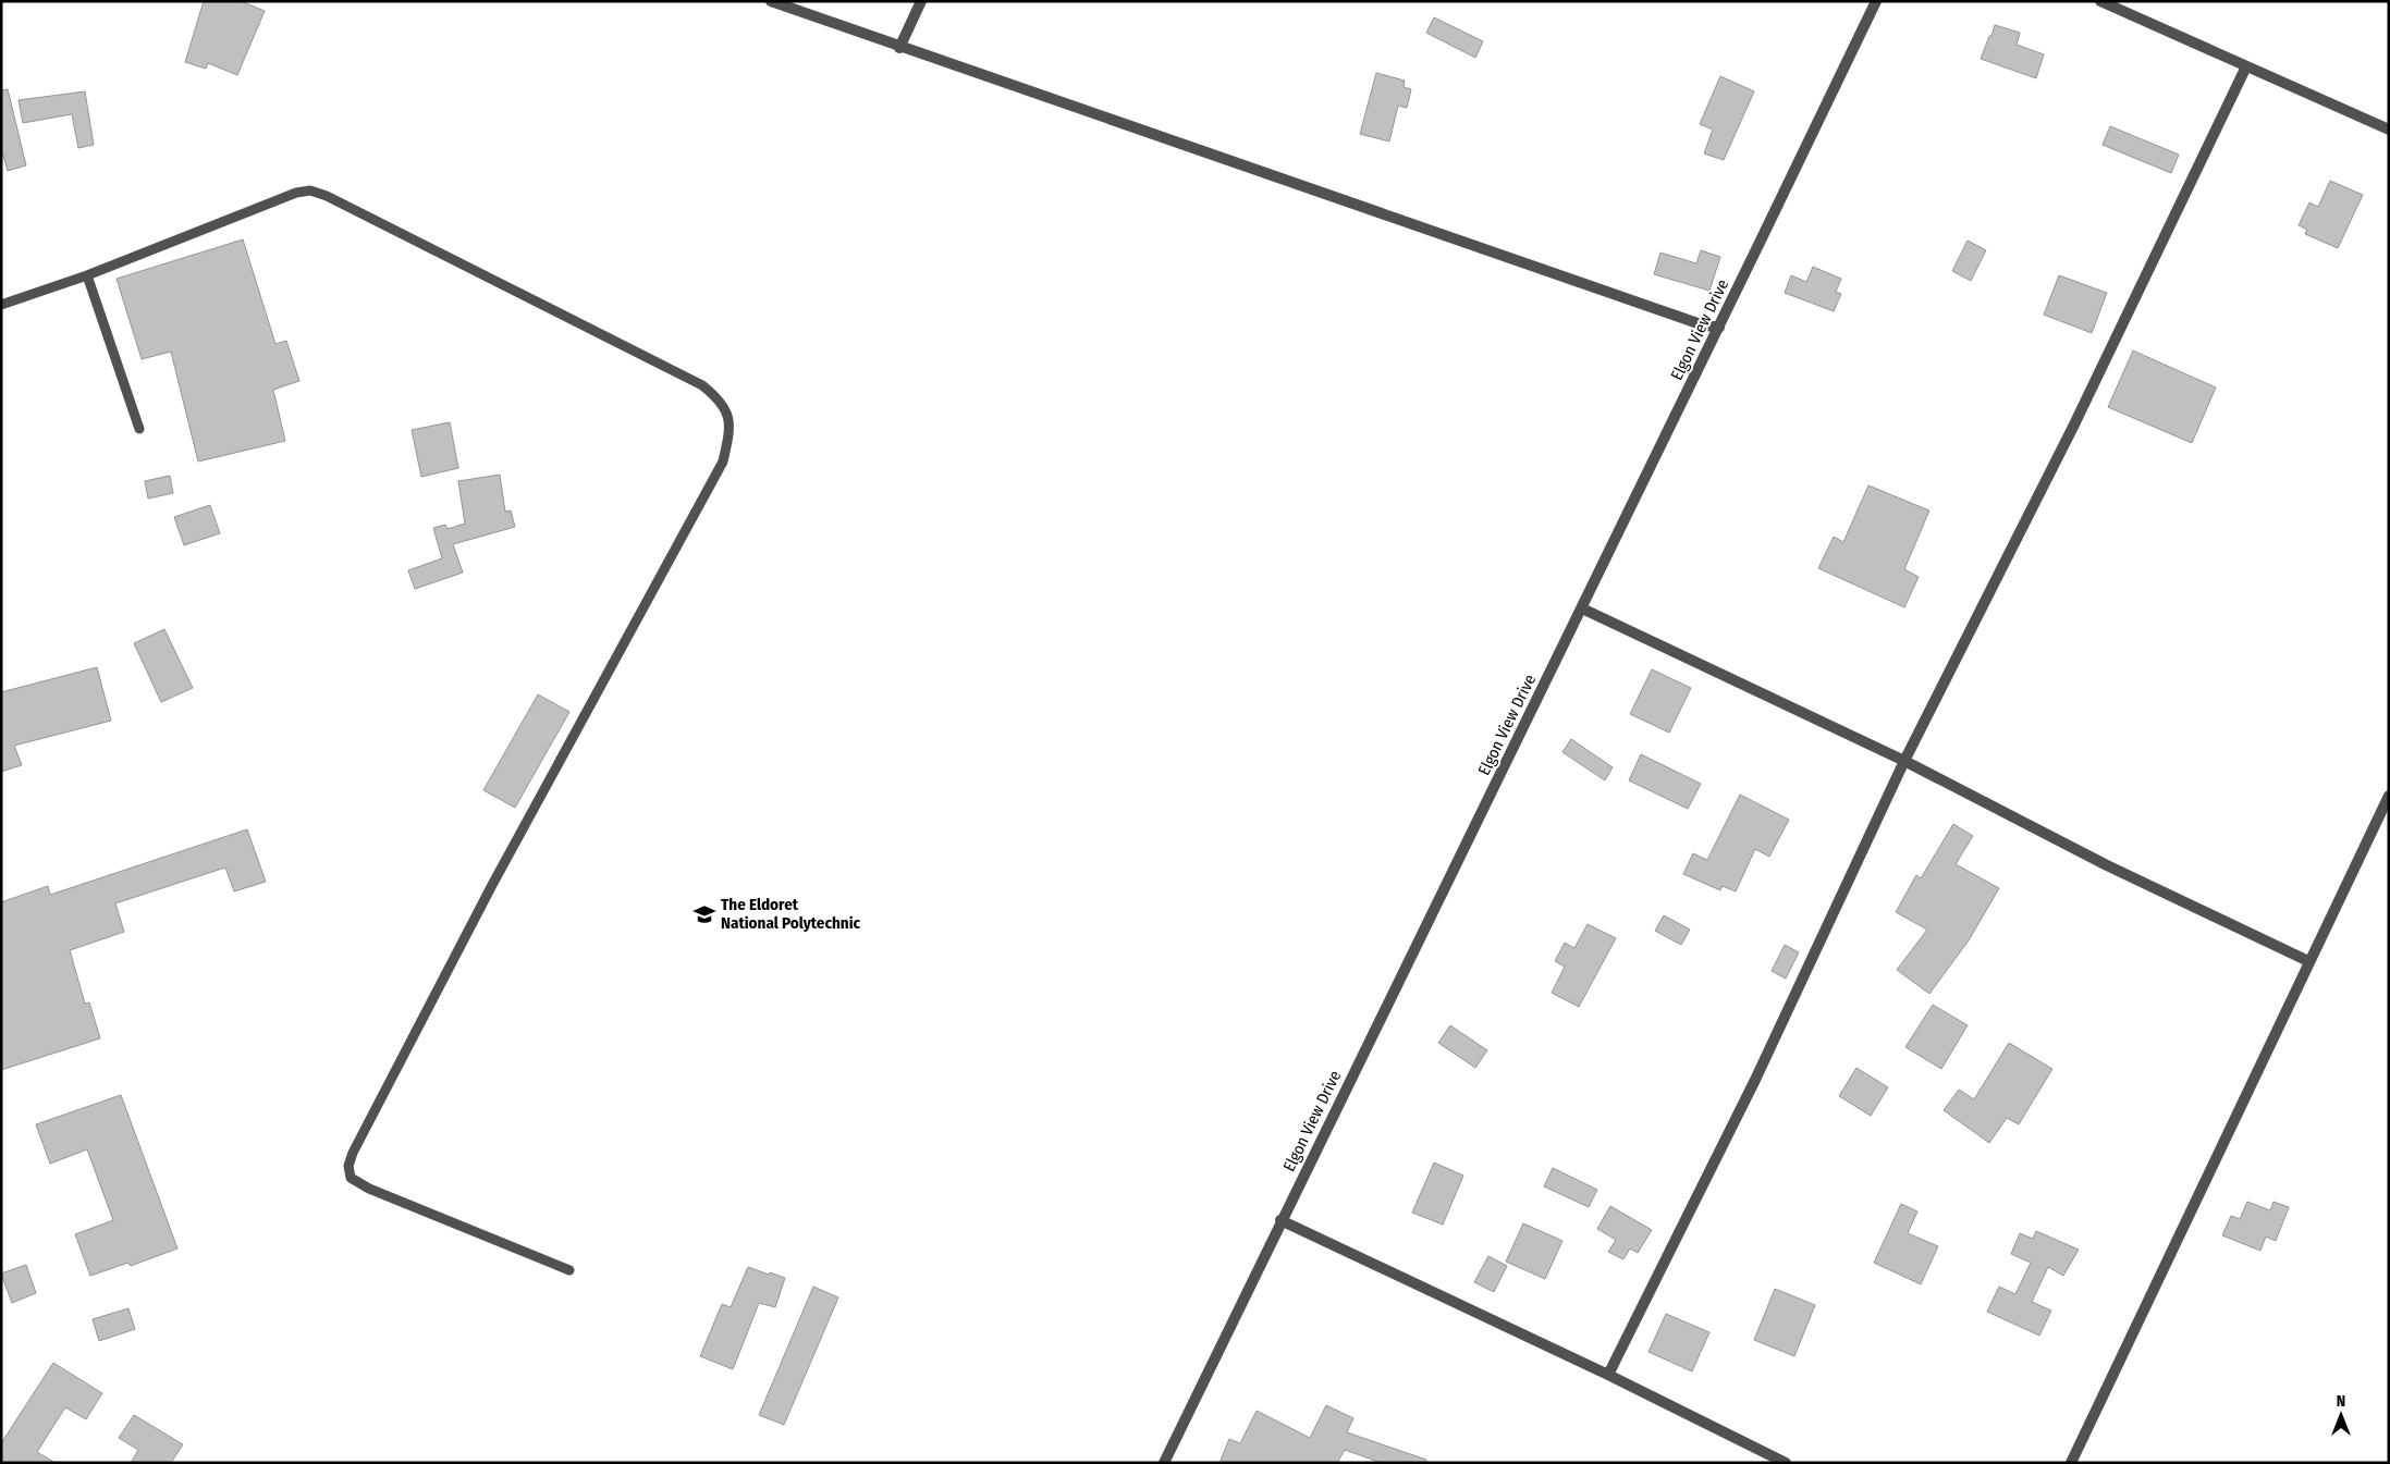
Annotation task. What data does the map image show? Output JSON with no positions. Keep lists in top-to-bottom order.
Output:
{
  "streets": {
    "street": ["Elgon View Drive"]
  },
  "places": {
    "school or university": ["The Eldoret National Polytechnic"]
  },
  "north": "top"
}
